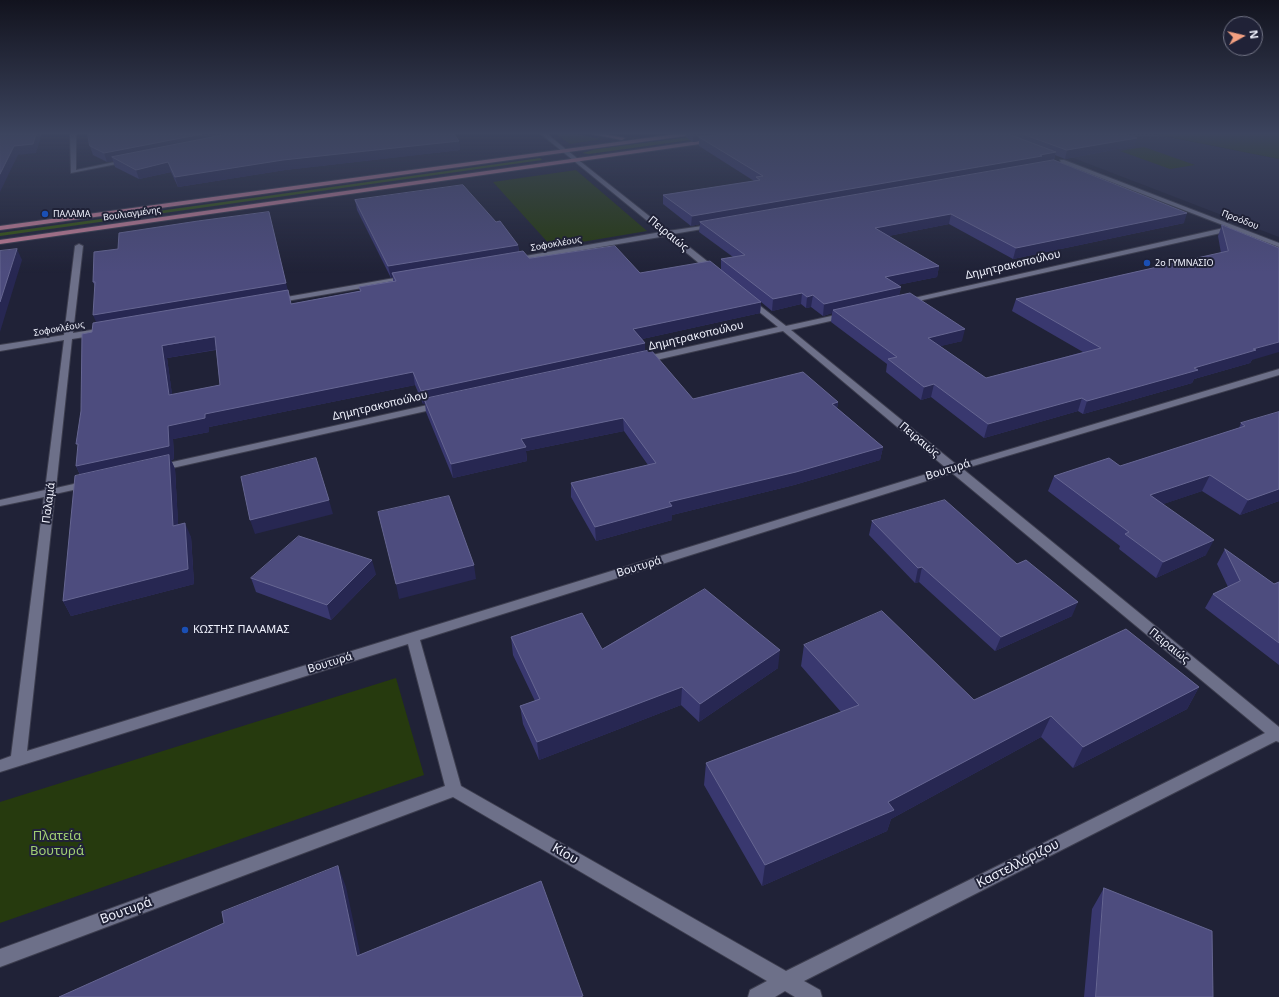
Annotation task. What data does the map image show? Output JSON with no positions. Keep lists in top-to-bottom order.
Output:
{
  "streets": {
    "main road": ["Βουλιαγμένης"],
    "street": [
      "Προόδου",
      "Πειραιώς",
      "Σοφοκλέους",
      "Δημητρακοπούλου",
      "Βουτυρά",
      "Παλαμά",
      "Κίου",
      "Καστελλόριζου"
    ]
  },
  "crossings": [
    ["Προόδου", "Δημητρακοπούλου"],
    ["Πειραιώς", "Σοφοκλέους"],
    ["Πειραιώς", "Δημητρακοπούλου"],
    ["Πειραιώς", "Βουτυρά"],
    ["Πειραιώς", "Καστελλόριζου"],
    ["Σοφοκλέους", "Παλαμά"],
    ["Βουτυρά", "Παλαμά"],
    ["Βουτυρά", "Κίου"],
    ["Κίου", "Καστελλόριζου"]
  ],
  "parks": ["Πλατεία Βουτυρά"],
  "places": ["ΠΑΛΑΜΑ", "2ο ΓΥΜΝΑΣΙΟ", "ΚΩΣΤΗΣ ΠΑΛΑΜΑΣ"],
  "north": "right"
}
